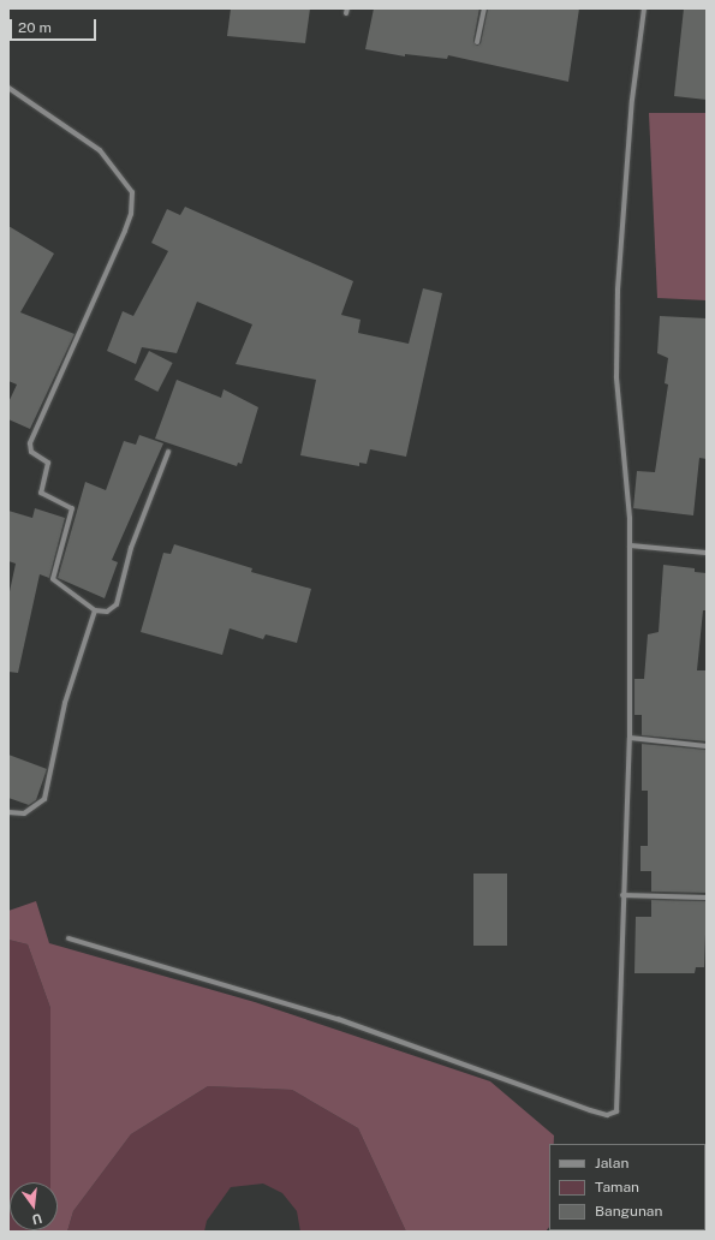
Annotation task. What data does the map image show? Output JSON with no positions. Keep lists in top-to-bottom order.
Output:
{
  "legend": ["Jalan", "Taman", "Bangunan"],
  "scale_bar": "20 m",
  "north": "bottom"
}
